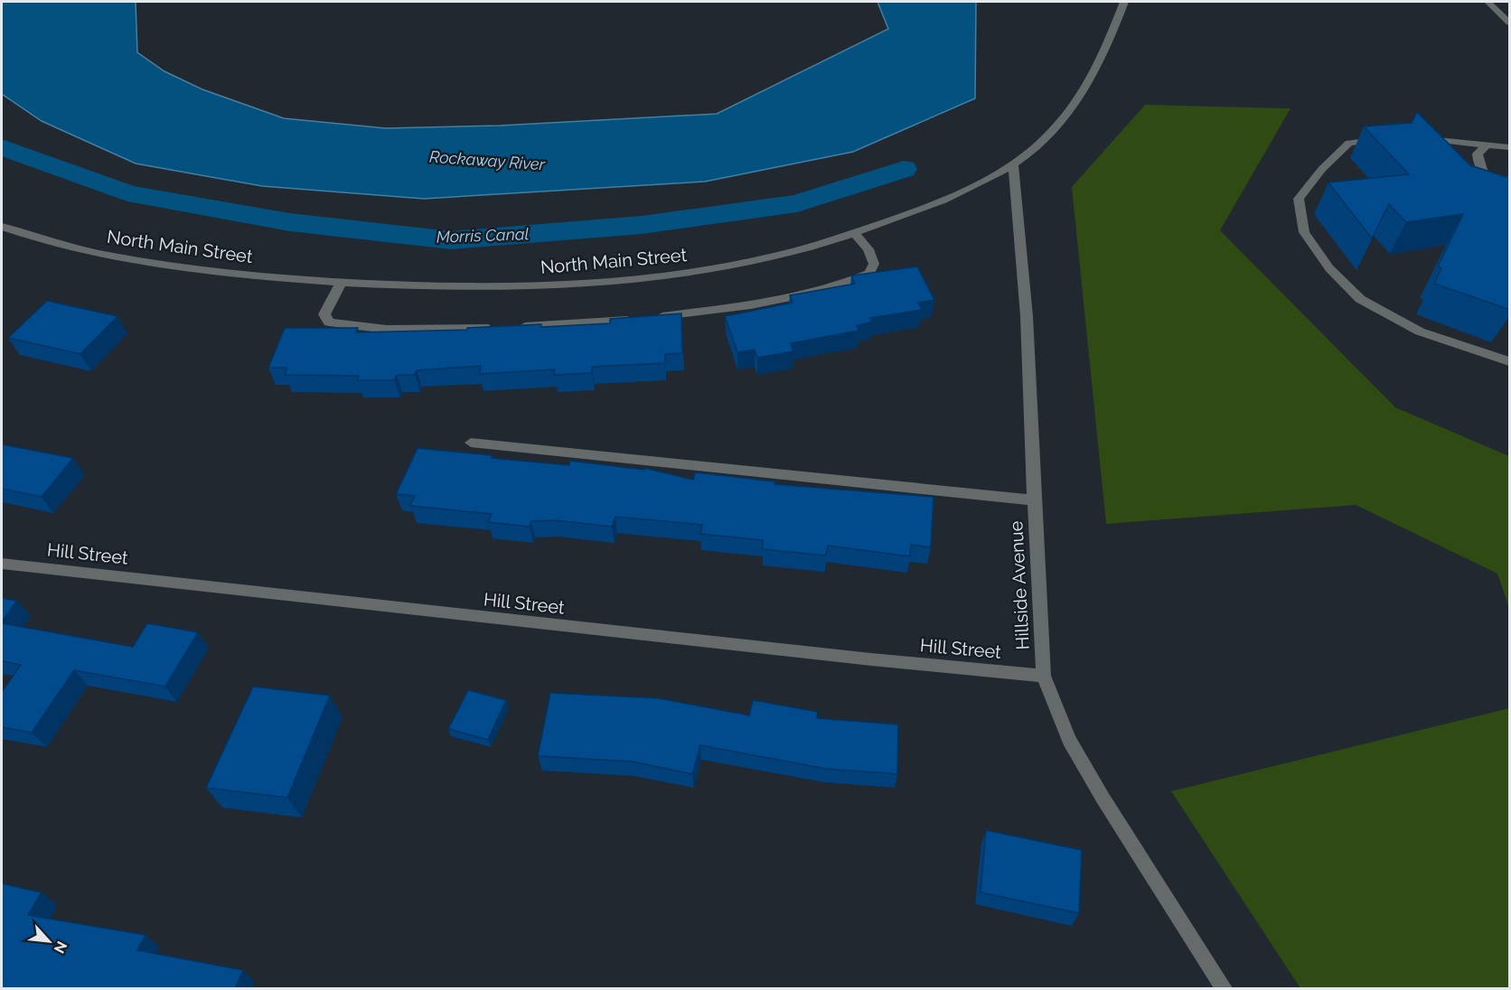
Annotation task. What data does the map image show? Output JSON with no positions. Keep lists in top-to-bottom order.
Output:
{
  "streets": {
    "street": ["North Main Street", "Hill Street", "Hillside Avenue"]
  },
  "crossings": [
    ["North Main Street", "Hillside Avenue"],
    ["Hill Street", "Hillside Avenue"]
  ],
  "water": ["Rockaway River", "Morris Canal"],
  "north": "bottom right"
}
